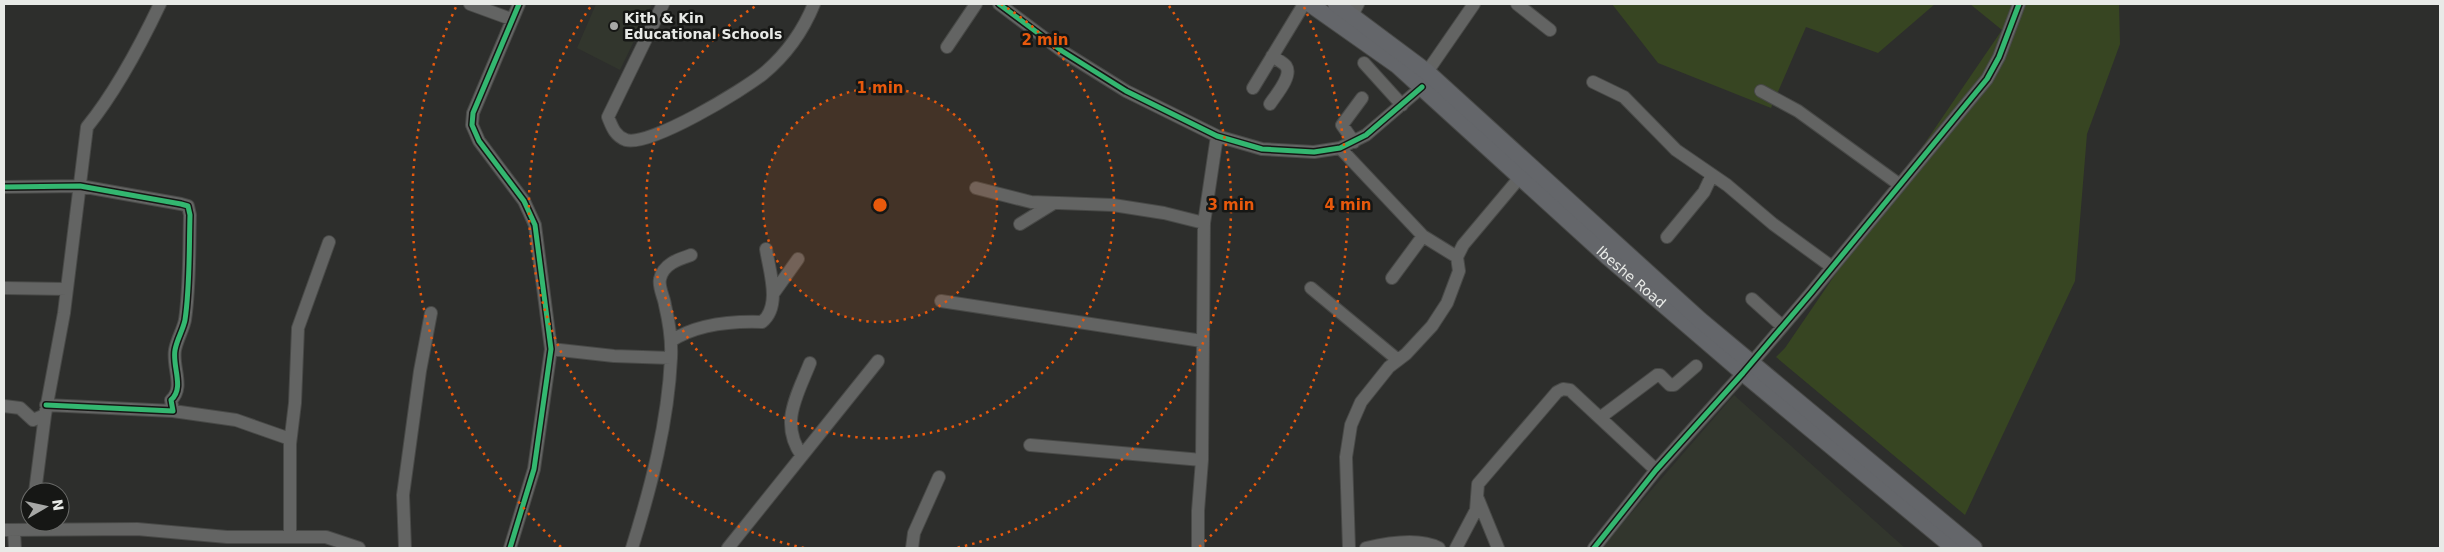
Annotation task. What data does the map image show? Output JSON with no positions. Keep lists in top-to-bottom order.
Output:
{
  "streets": {
    "main road": ["Ibeshe Road"]
  },
  "places": ["Kith & Kin Educational Schools"],
  "north": "right",
  "rings": [
    "2 min",
    "1 min",
    "3 min",
    "4 min"
  ]
}
